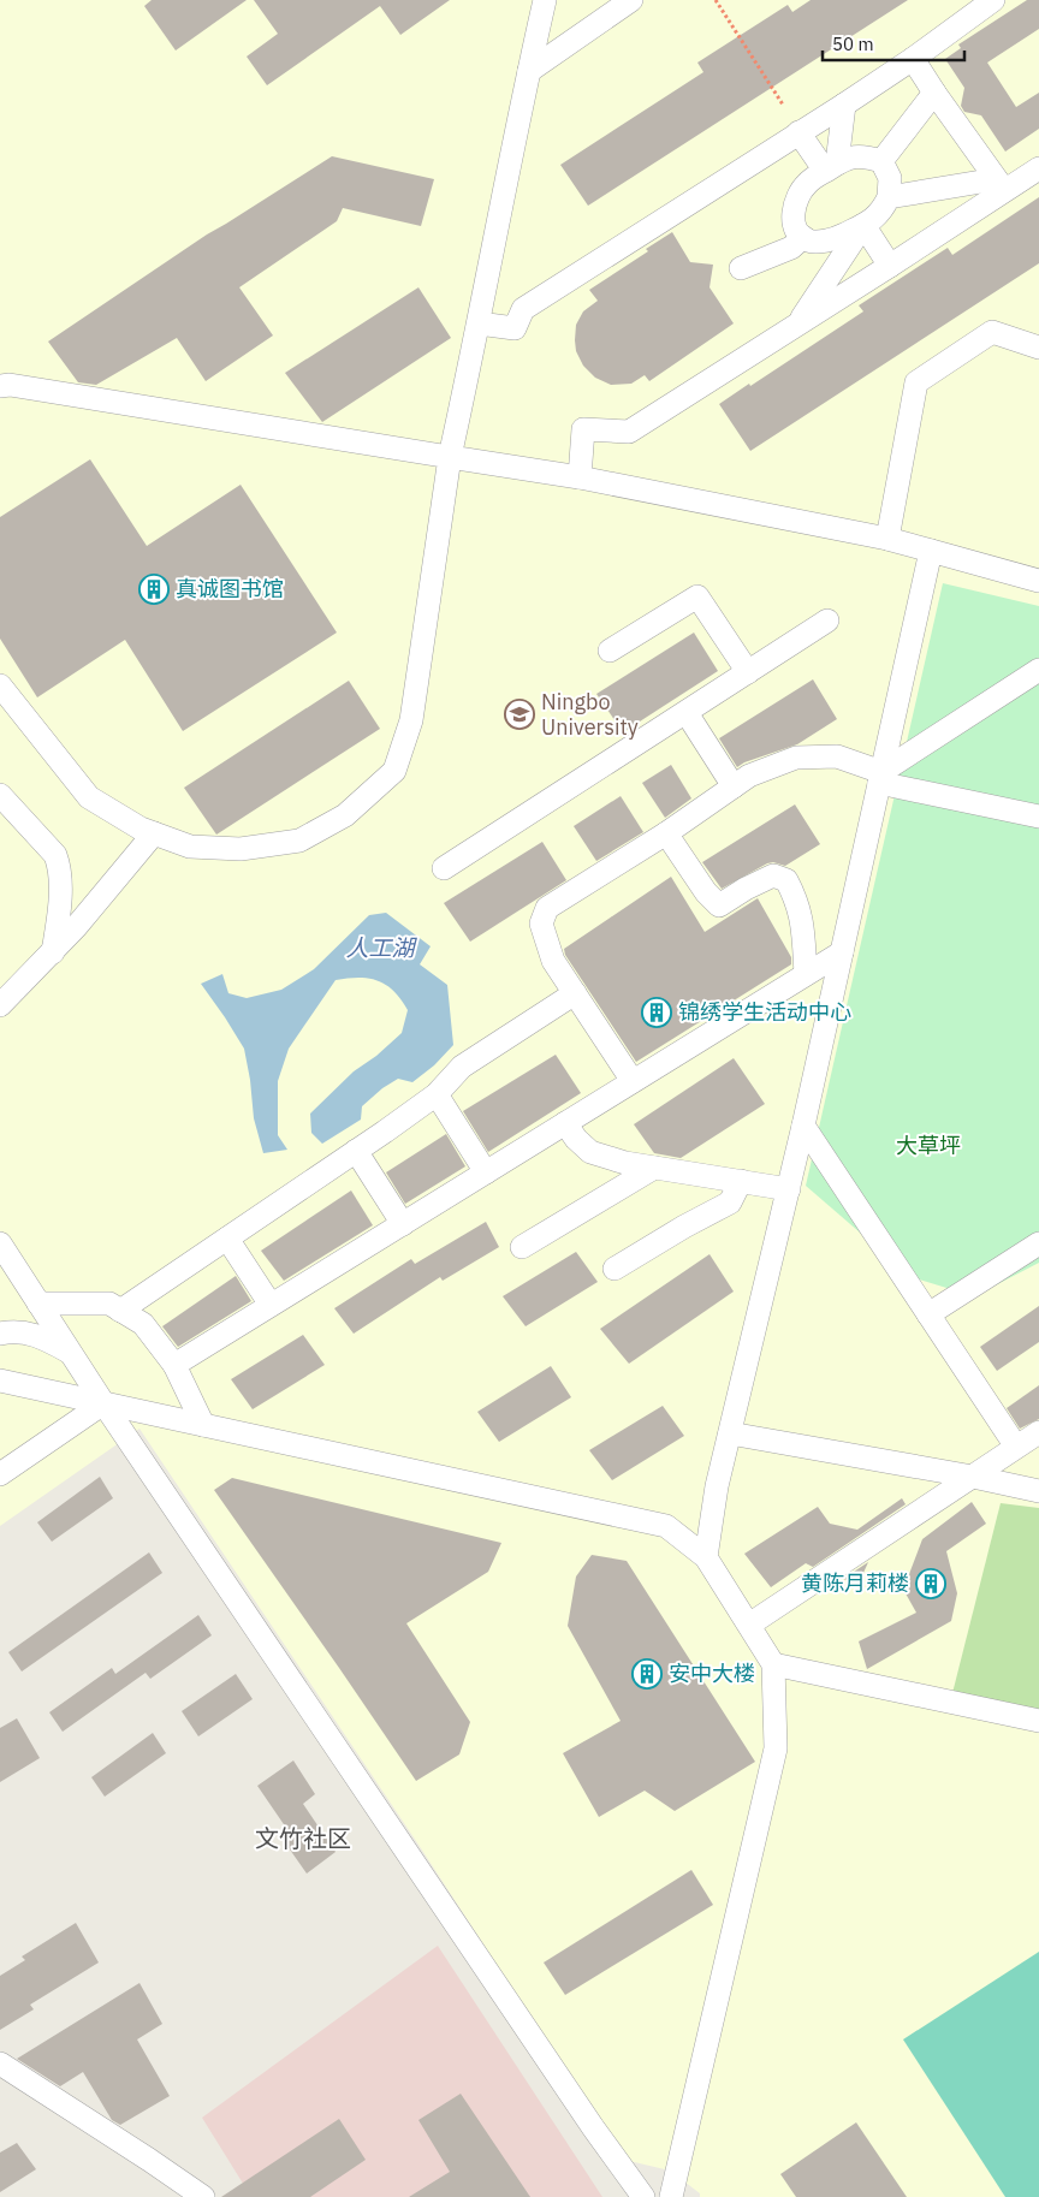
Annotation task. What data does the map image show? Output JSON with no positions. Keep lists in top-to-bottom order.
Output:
{
  "districts": ["文竹社区"],
  "water": ["人工湖"],
  "parks": ["大草坪"],
  "places": {
    "building": [
      "真诚图书馆",
      "锦绣学生活动中心",
      "黄陈月莉楼",
      "安中大楼"
    ],
    "school or university": ["Ningbo University"]
  },
  "scale_bar": "50 m"
}
